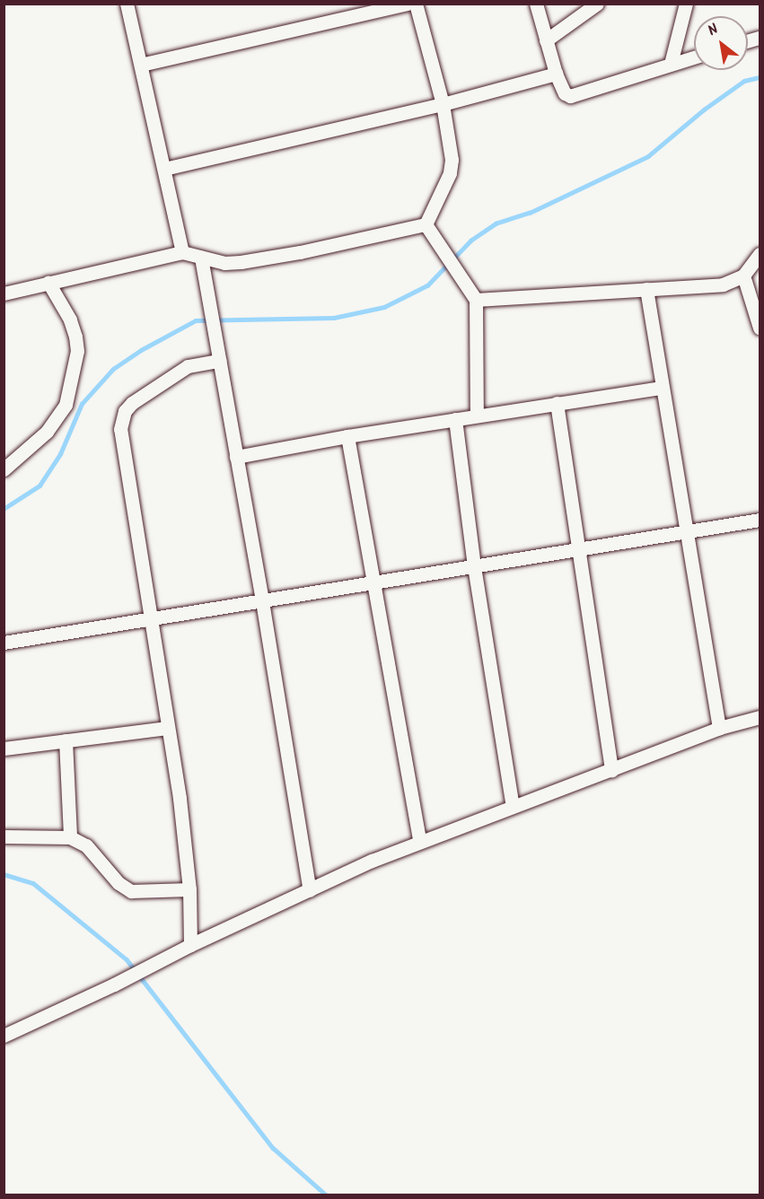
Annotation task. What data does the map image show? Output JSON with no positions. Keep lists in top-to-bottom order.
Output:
{
  "north": "top left"
}
